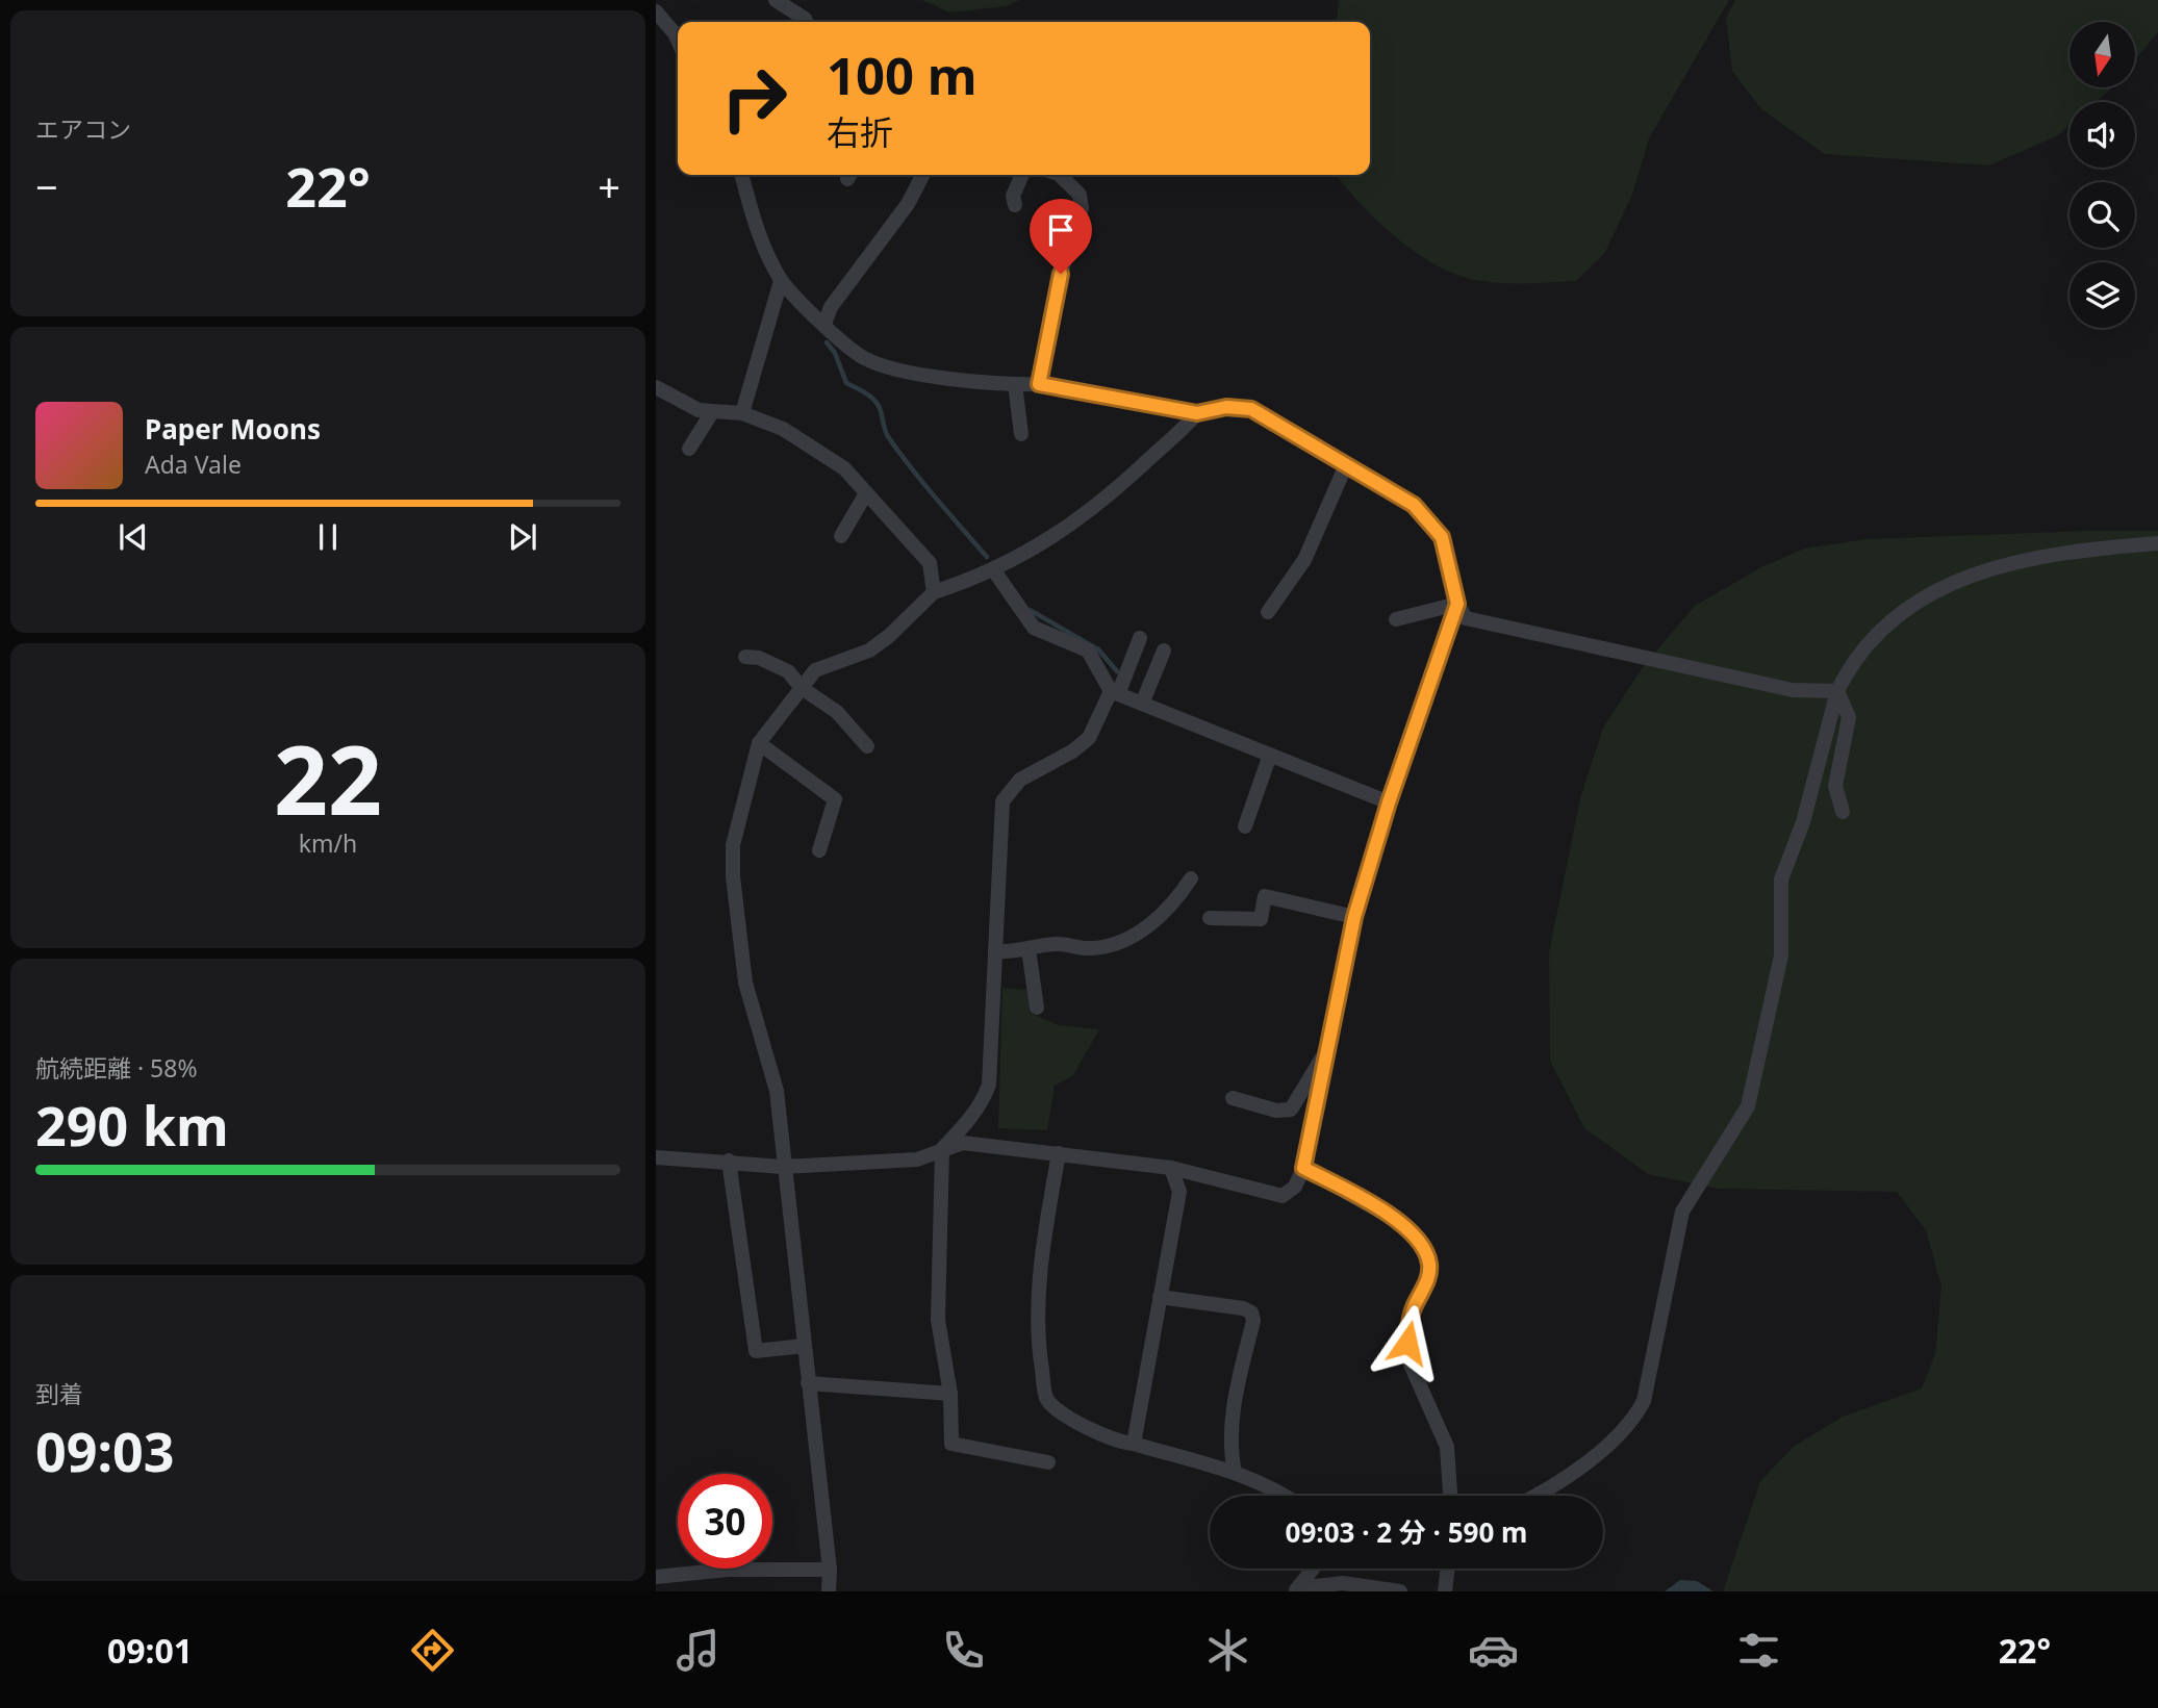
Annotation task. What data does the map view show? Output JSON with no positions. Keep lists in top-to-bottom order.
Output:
{
  "north": "bottom",
  "page": {
    "tile": [
      "エアコン",
      ["22", "km/h"],
      ["航続距離 · 58%", "290 km"],
      ["到着", "09:03"]
    ],
    "turn": ["100 m", "右折"],
    "heat": ["−", "22°", "+"],
    "song": ["Paper Moons", "Ada Vale"],
    "limit": "30",
    "trip": "09:03 · 2 分 · 590 m",
    "tabs": ["09:01", "22°"]
  }
}
